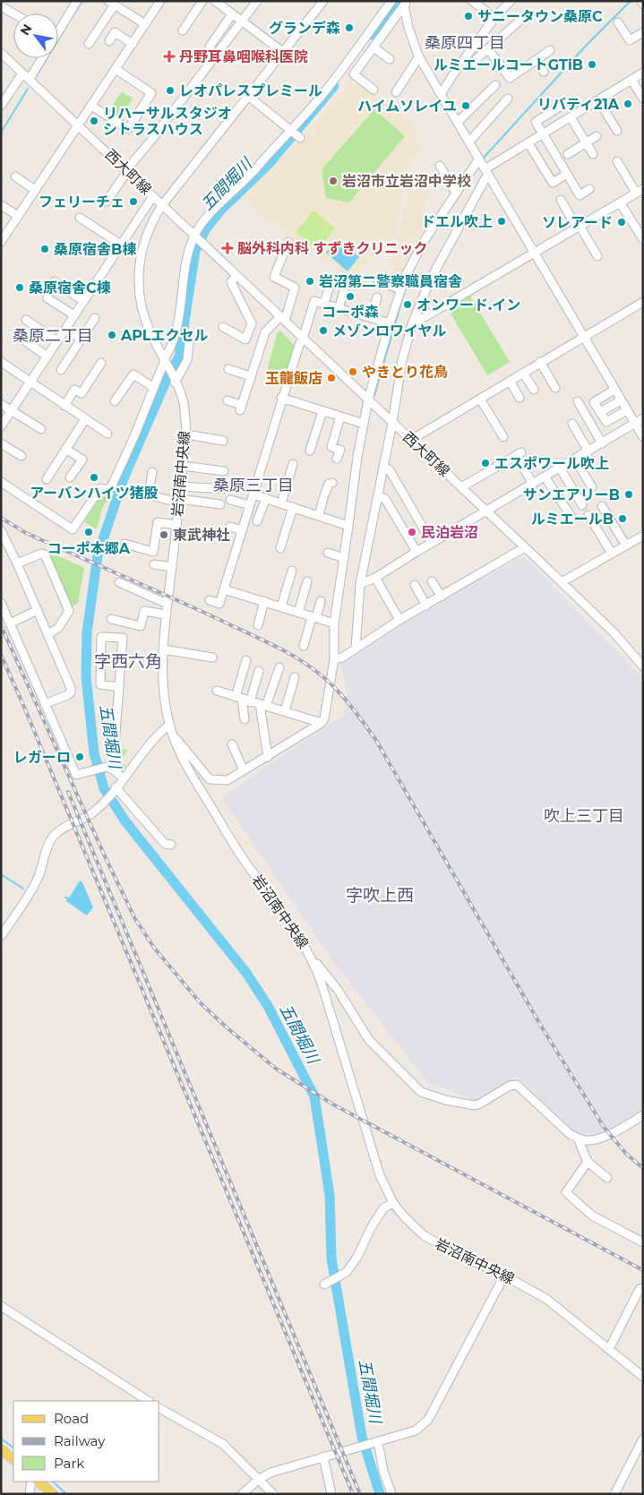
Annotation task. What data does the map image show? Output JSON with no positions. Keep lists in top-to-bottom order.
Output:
{
  "streets": {
    "street": ["西大町線", "岩沼南中央線"]
  },
  "districts": [
    "桑原四丁目",
    "桑原二丁目",
    "桑原三丁目",
    "字西六角",
    "吹上三丁目",
    "字吹上西"
  ],
  "water": ["五間堀川"],
  "places": {
    "other": [
      "サニータウン桑原C",
      "グランデ森",
      "ルミエールコートGTiB",
      "レオパレスプレミール",
      "リバティ21A",
      "ハイムソレイユ",
      "リハーサルスタジオ シトラスハウス",
      "岩沼市立岩沼中学校",
      "フェリーチェ",
      "ドエル吹上",
      "ソレアード",
      "桑原宿舎B棟",
      "岩沼第二警察職員宿舎",
      "桑原宿舎C棟",
      "コーポ森",
      "オンワード.イン",
      "メゾンロワイヤル",
      "APLエクセル",
      "やきとり花鳥",
      "玉龍飯店",
      "エスポワール吹上",
      "アーバンハイツ猪股",
      "サンエアリーB",
      "ルミエールB",
      "コーポ本郷A",
      "民泊岩沼",
      "東武神社",
      "レガーロ"
    ],
    "health": ["丹野耳鼻咽喉科医院", "脳外科内科 すずきクリニック"]
  },
  "legend": ["Road", "Railway", "Park"],
  "north": "top left"
}
